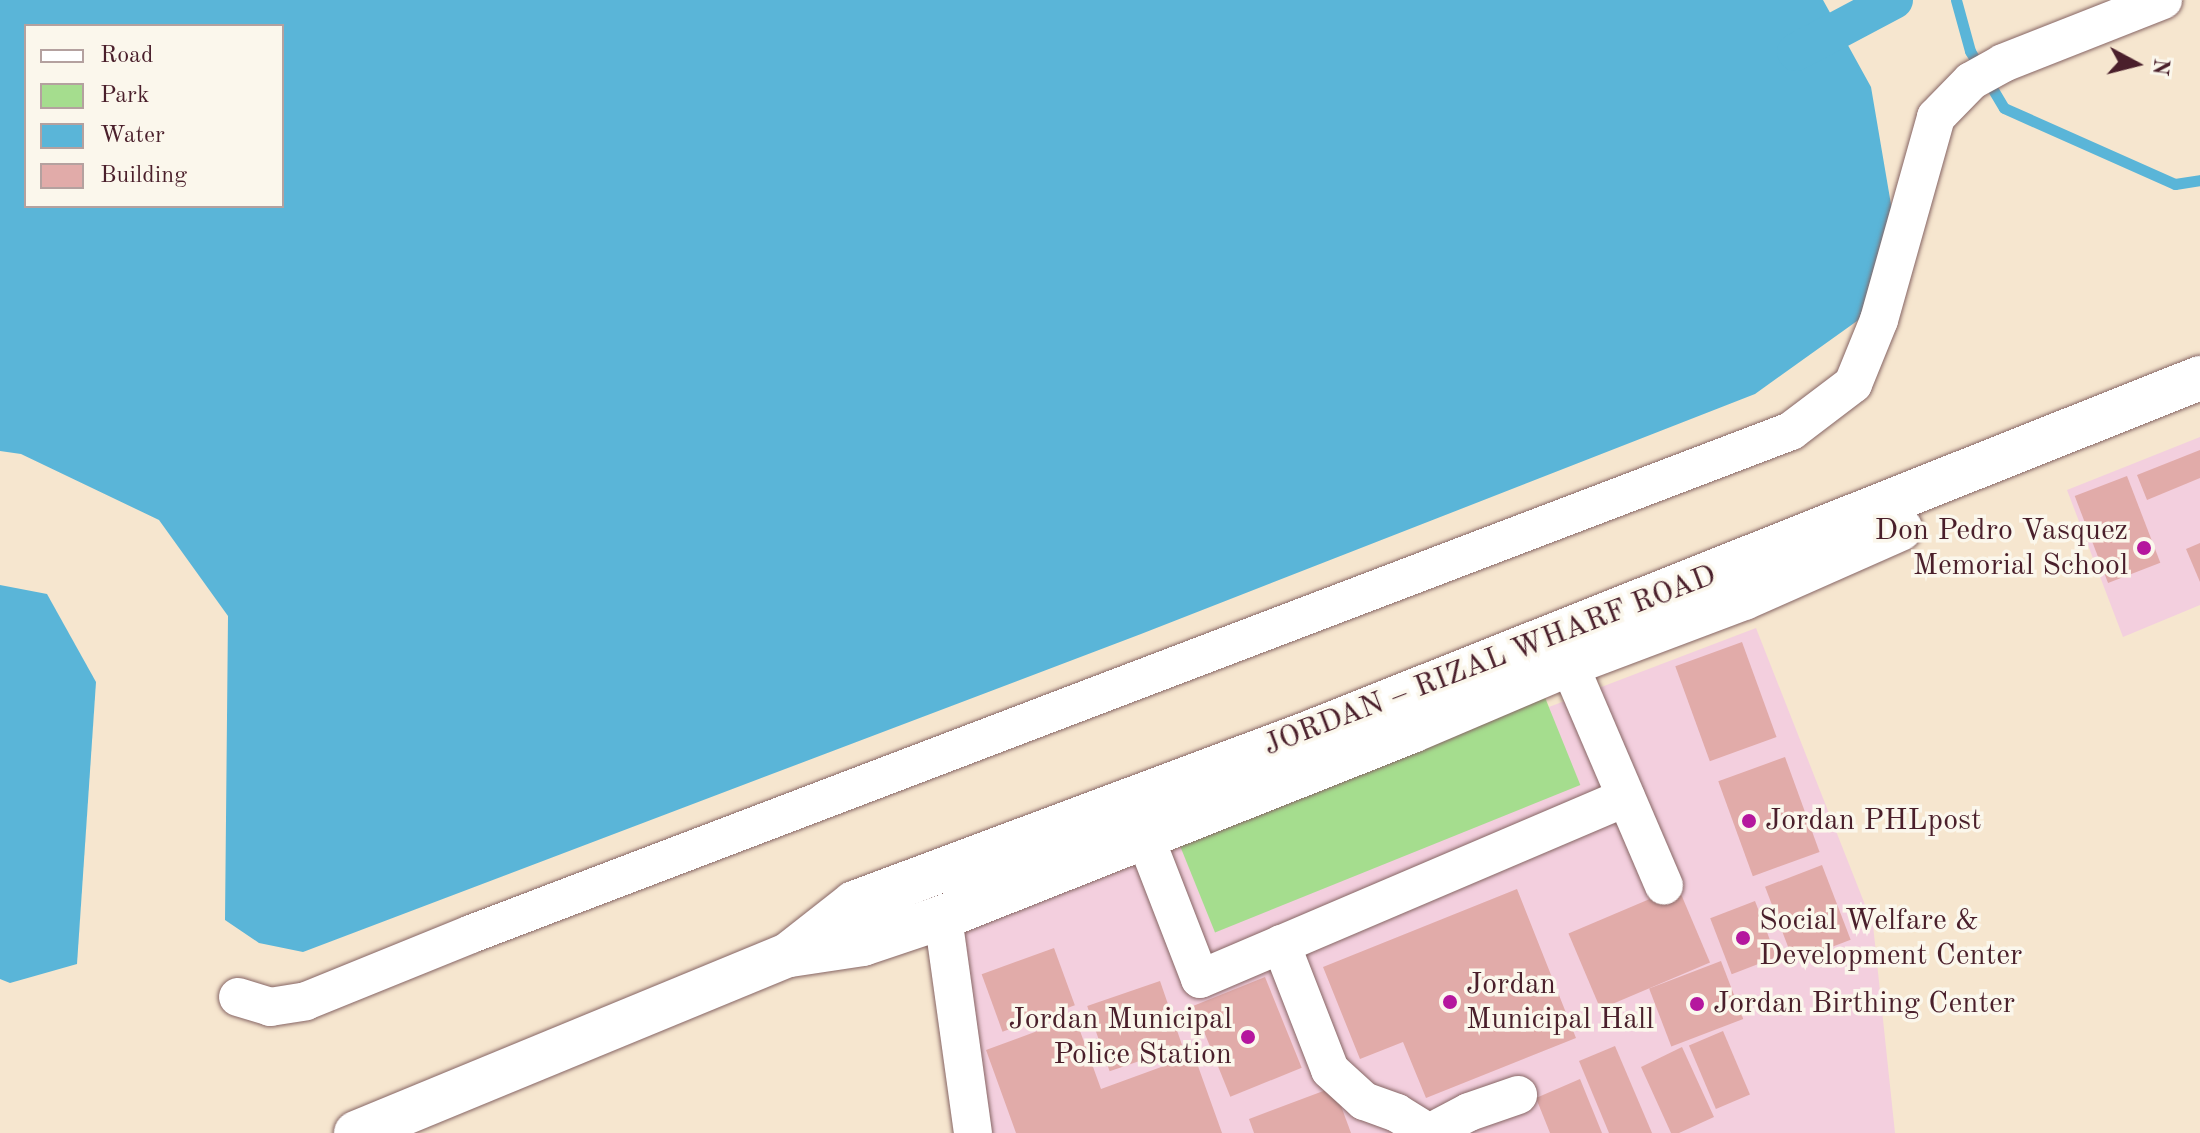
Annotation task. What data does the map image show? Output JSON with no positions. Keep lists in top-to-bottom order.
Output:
{
  "streets": {
    "main road": ["JORDAN – RIZAL WHARF ROAD"]
  },
  "places": [
    "Don Pedro Vasquez Memorial School",
    "Jordan PHLpost",
    "Social Welfare & Development Center",
    "Jordan Municipal Hall",
    "Jordan Birthing Center",
    "Jordan Municipal Police Station"
  ],
  "legend": [
    "Road",
    "Park",
    "Water",
    "Building"
  ],
  "north": "right"
}
